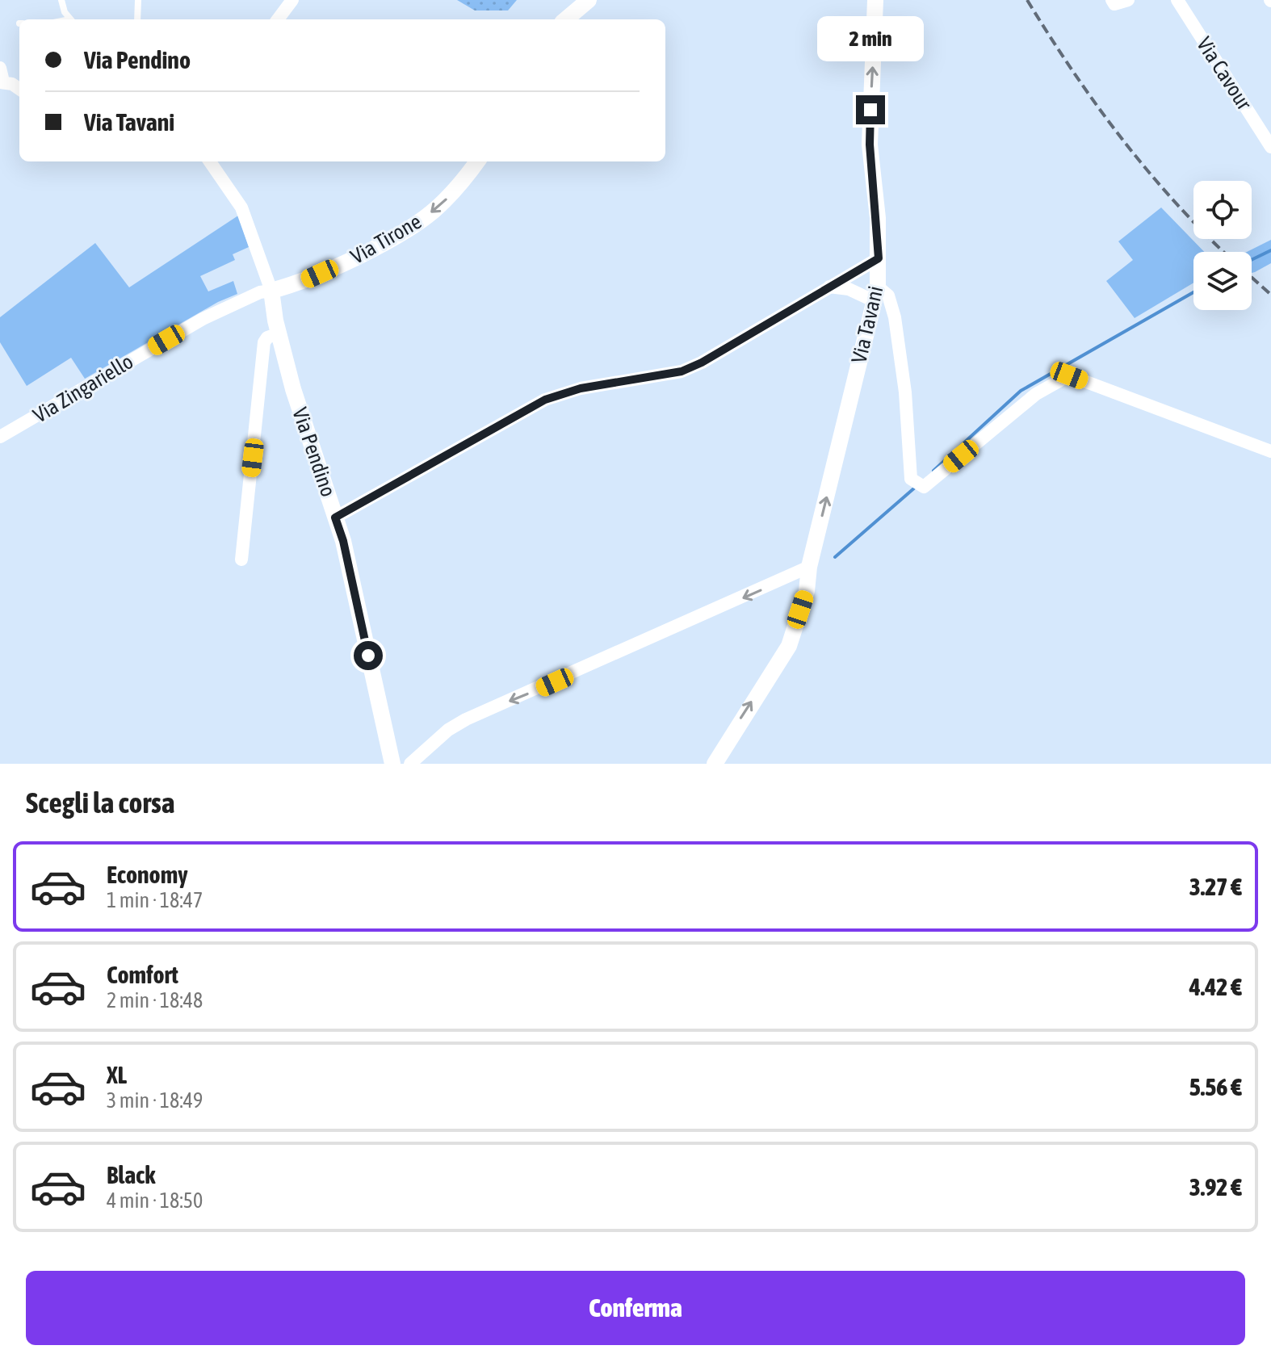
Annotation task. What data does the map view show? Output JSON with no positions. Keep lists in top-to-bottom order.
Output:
{
  "streets": {
    "street": [
      "Via Cavour",
      "Via Tirone",
      "Via Tavani",
      "Via Zingariello",
      "Via Pendino"
    ]
  },
  "crossings": [
    ["Via Tirone", "Via Zingariello"],
    ["Via Tirone", "Via Pendino"],
    ["Via Zingariello", "Via Pendino"]
  ],
  "one_way": ["Via Tirone", "Via Tavani"],
  "page": {
    "bubble": "2 min",
    "banner": ["Via Pendino", "Via Tavani"],
    "heading": "Scegli la corsa",
    "list": [
      {
        "name": "Economy",
        "note": "1 min · 18:47",
        "value": "3.27 €"
      },
      {
        "name": "Comfort",
        "note": "2 min · 18:48",
        "value": "4.42 €"
      },
      {
        "name": "XL",
        "note": "3 min · 18:49",
        "value": "5.56 €"
      },
      {
        "name": "Black",
        "note": "4 min · 18:50",
        "value": "3.92 €"
      }
    ],
    "buttons": "Conferma"
  }
}
